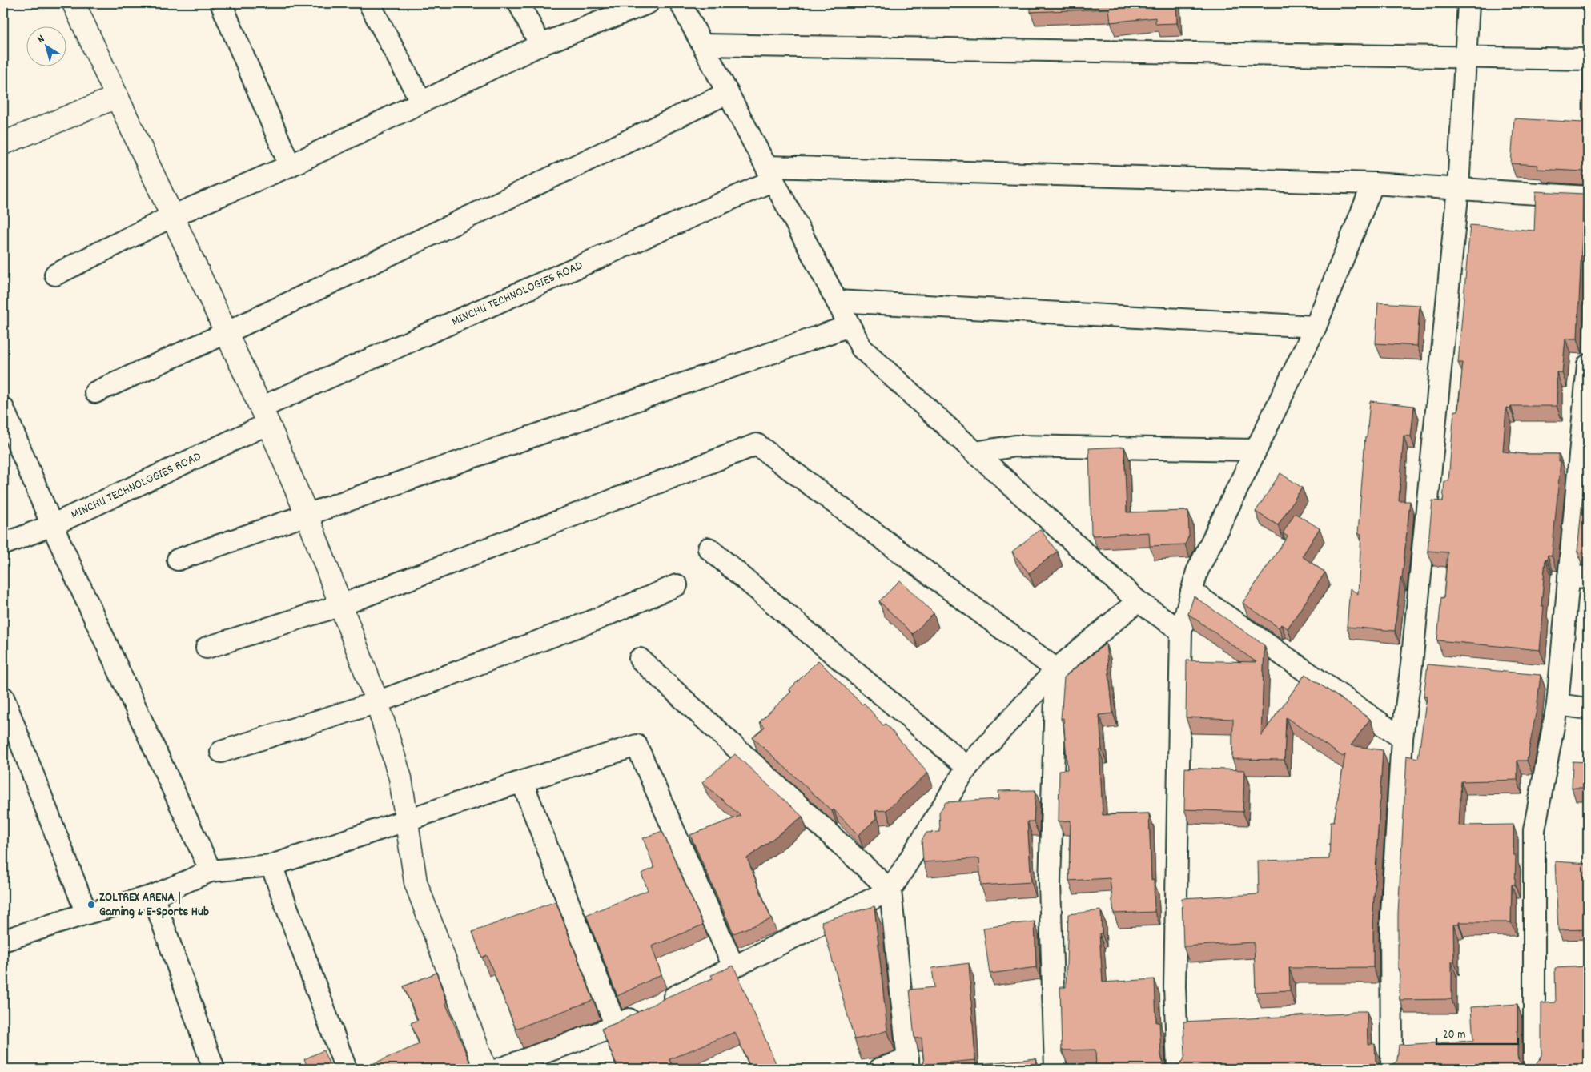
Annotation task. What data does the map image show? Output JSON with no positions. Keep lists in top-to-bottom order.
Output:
{
  "streets": {
    "street": ["MINCHU TECHNOLOGIES ROAD"]
  },
  "places": ["ZOLTREX ARENA | Gaming & E-Sports Hub"],
  "scale_bar": "20 m",
  "north": "top left"
}
